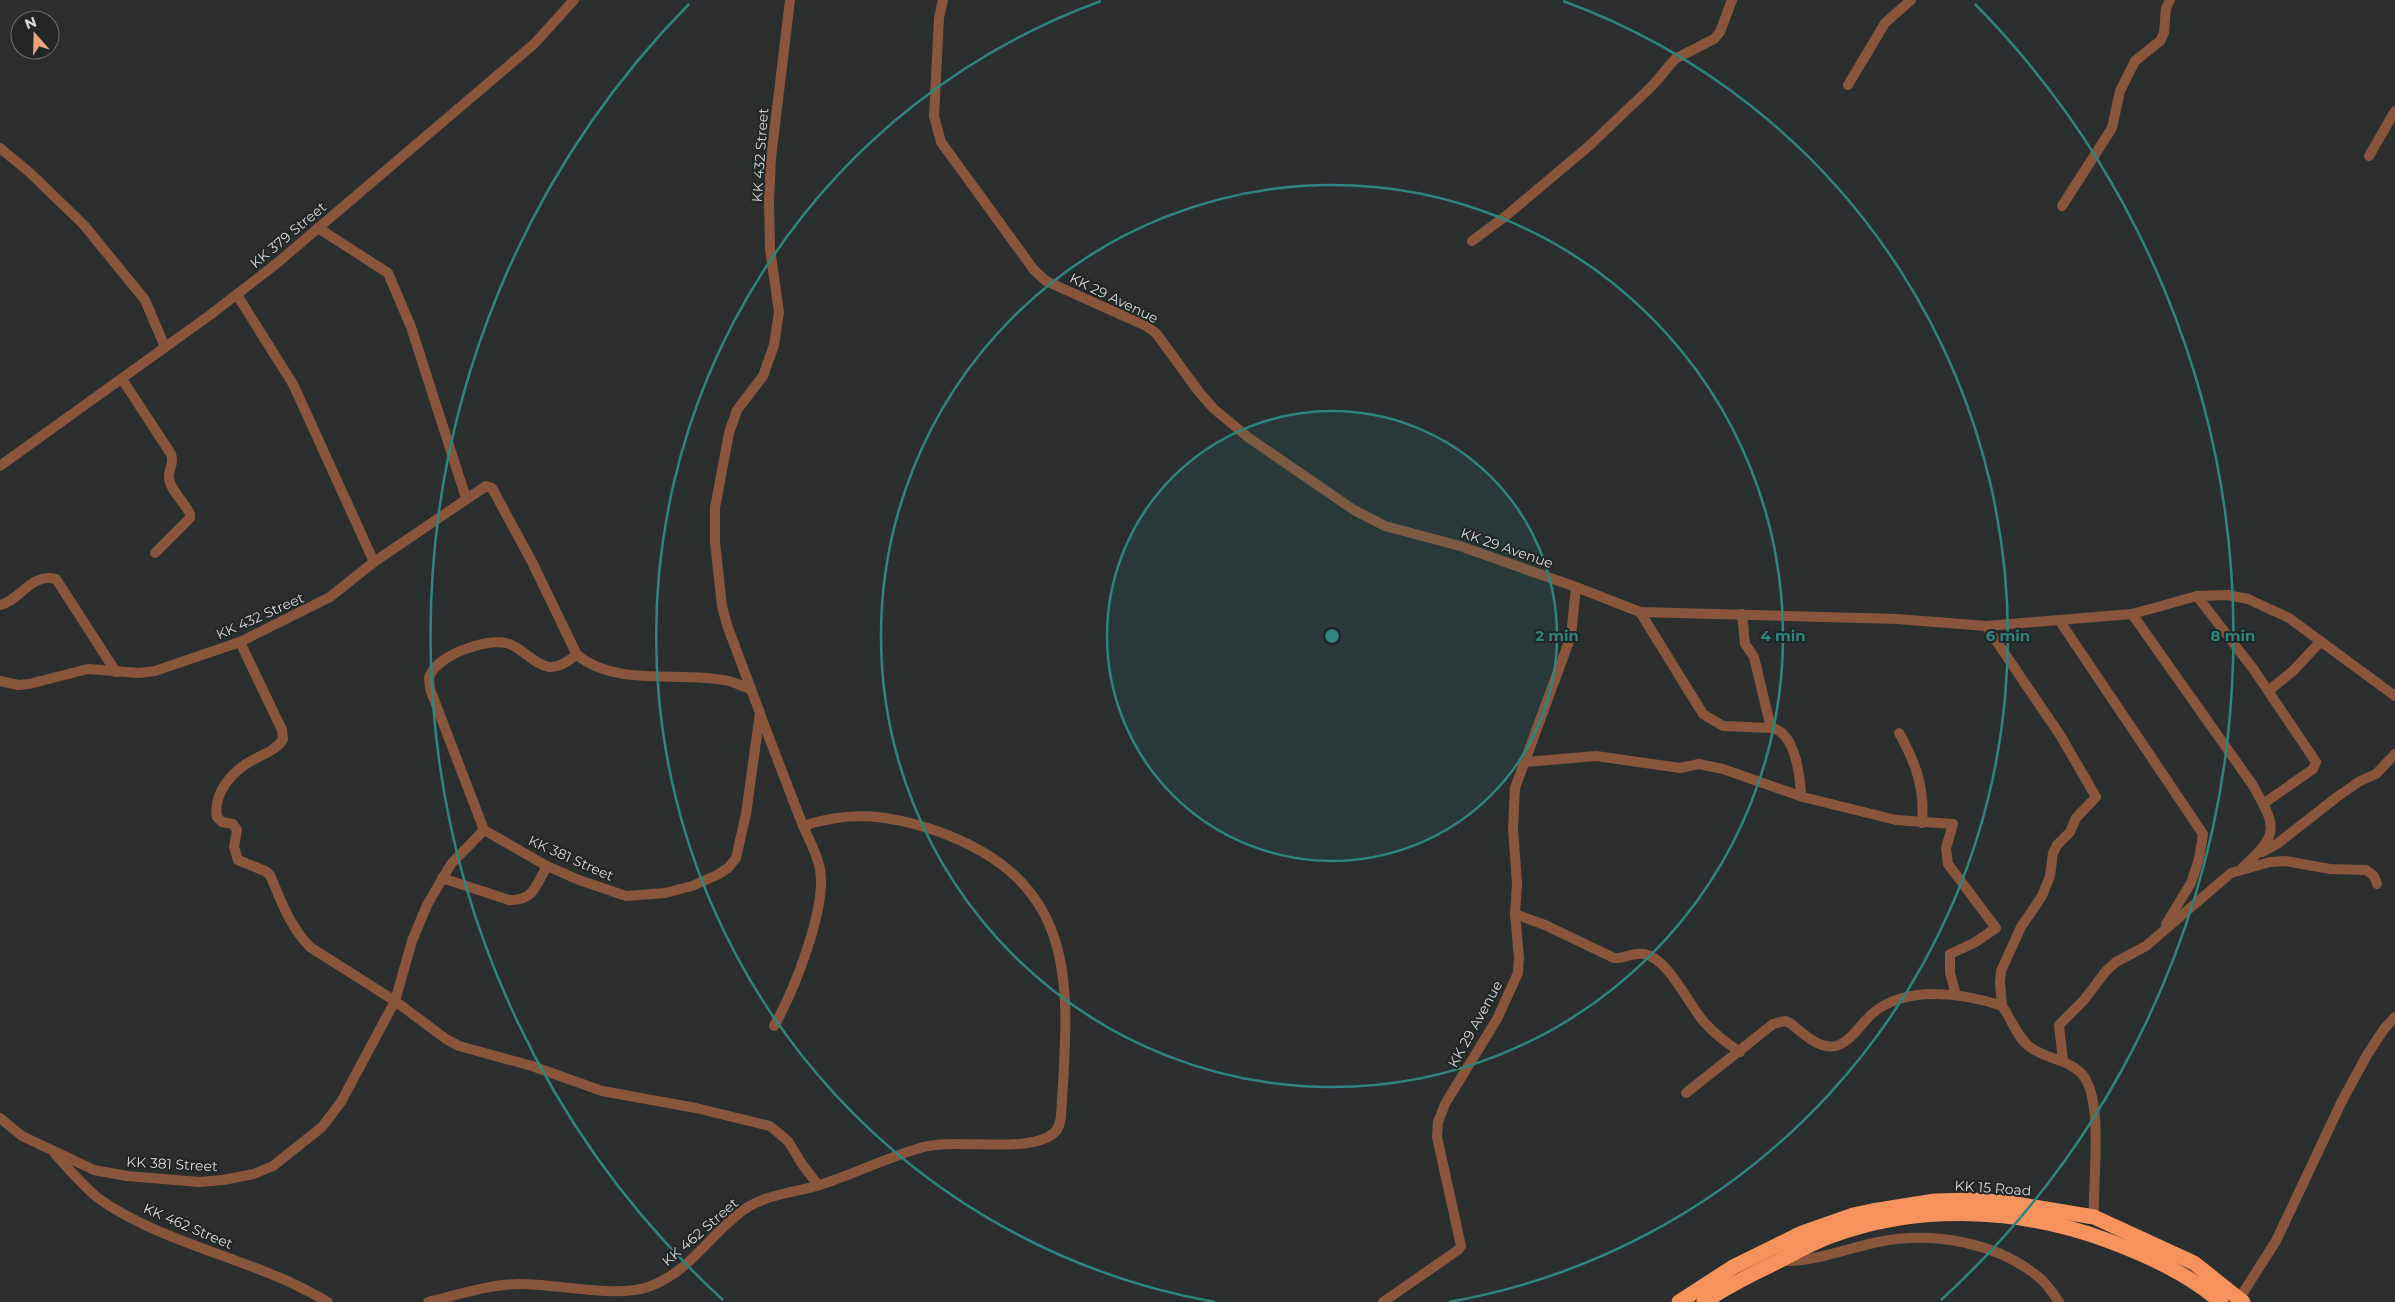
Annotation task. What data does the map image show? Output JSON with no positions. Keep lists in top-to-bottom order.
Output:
{
  "streets": {
    "highway": ["KK 15 Road"],
    "street": [
      "KK 432 Street",
      "KK 379 Street",
      "KK 29 Avenue",
      "KK 381 Street",
      "KK 462 Street"
    ]
  },
  "crossings": [
    ["KK 432 Street", "KK 381 Street"],
    ["KK 381 Street", "KK 462 Street"]
  ],
  "north": "top",
  "rings": [
    "2 min",
    "4 min",
    "6 min",
    "8 min"
  ]
}
